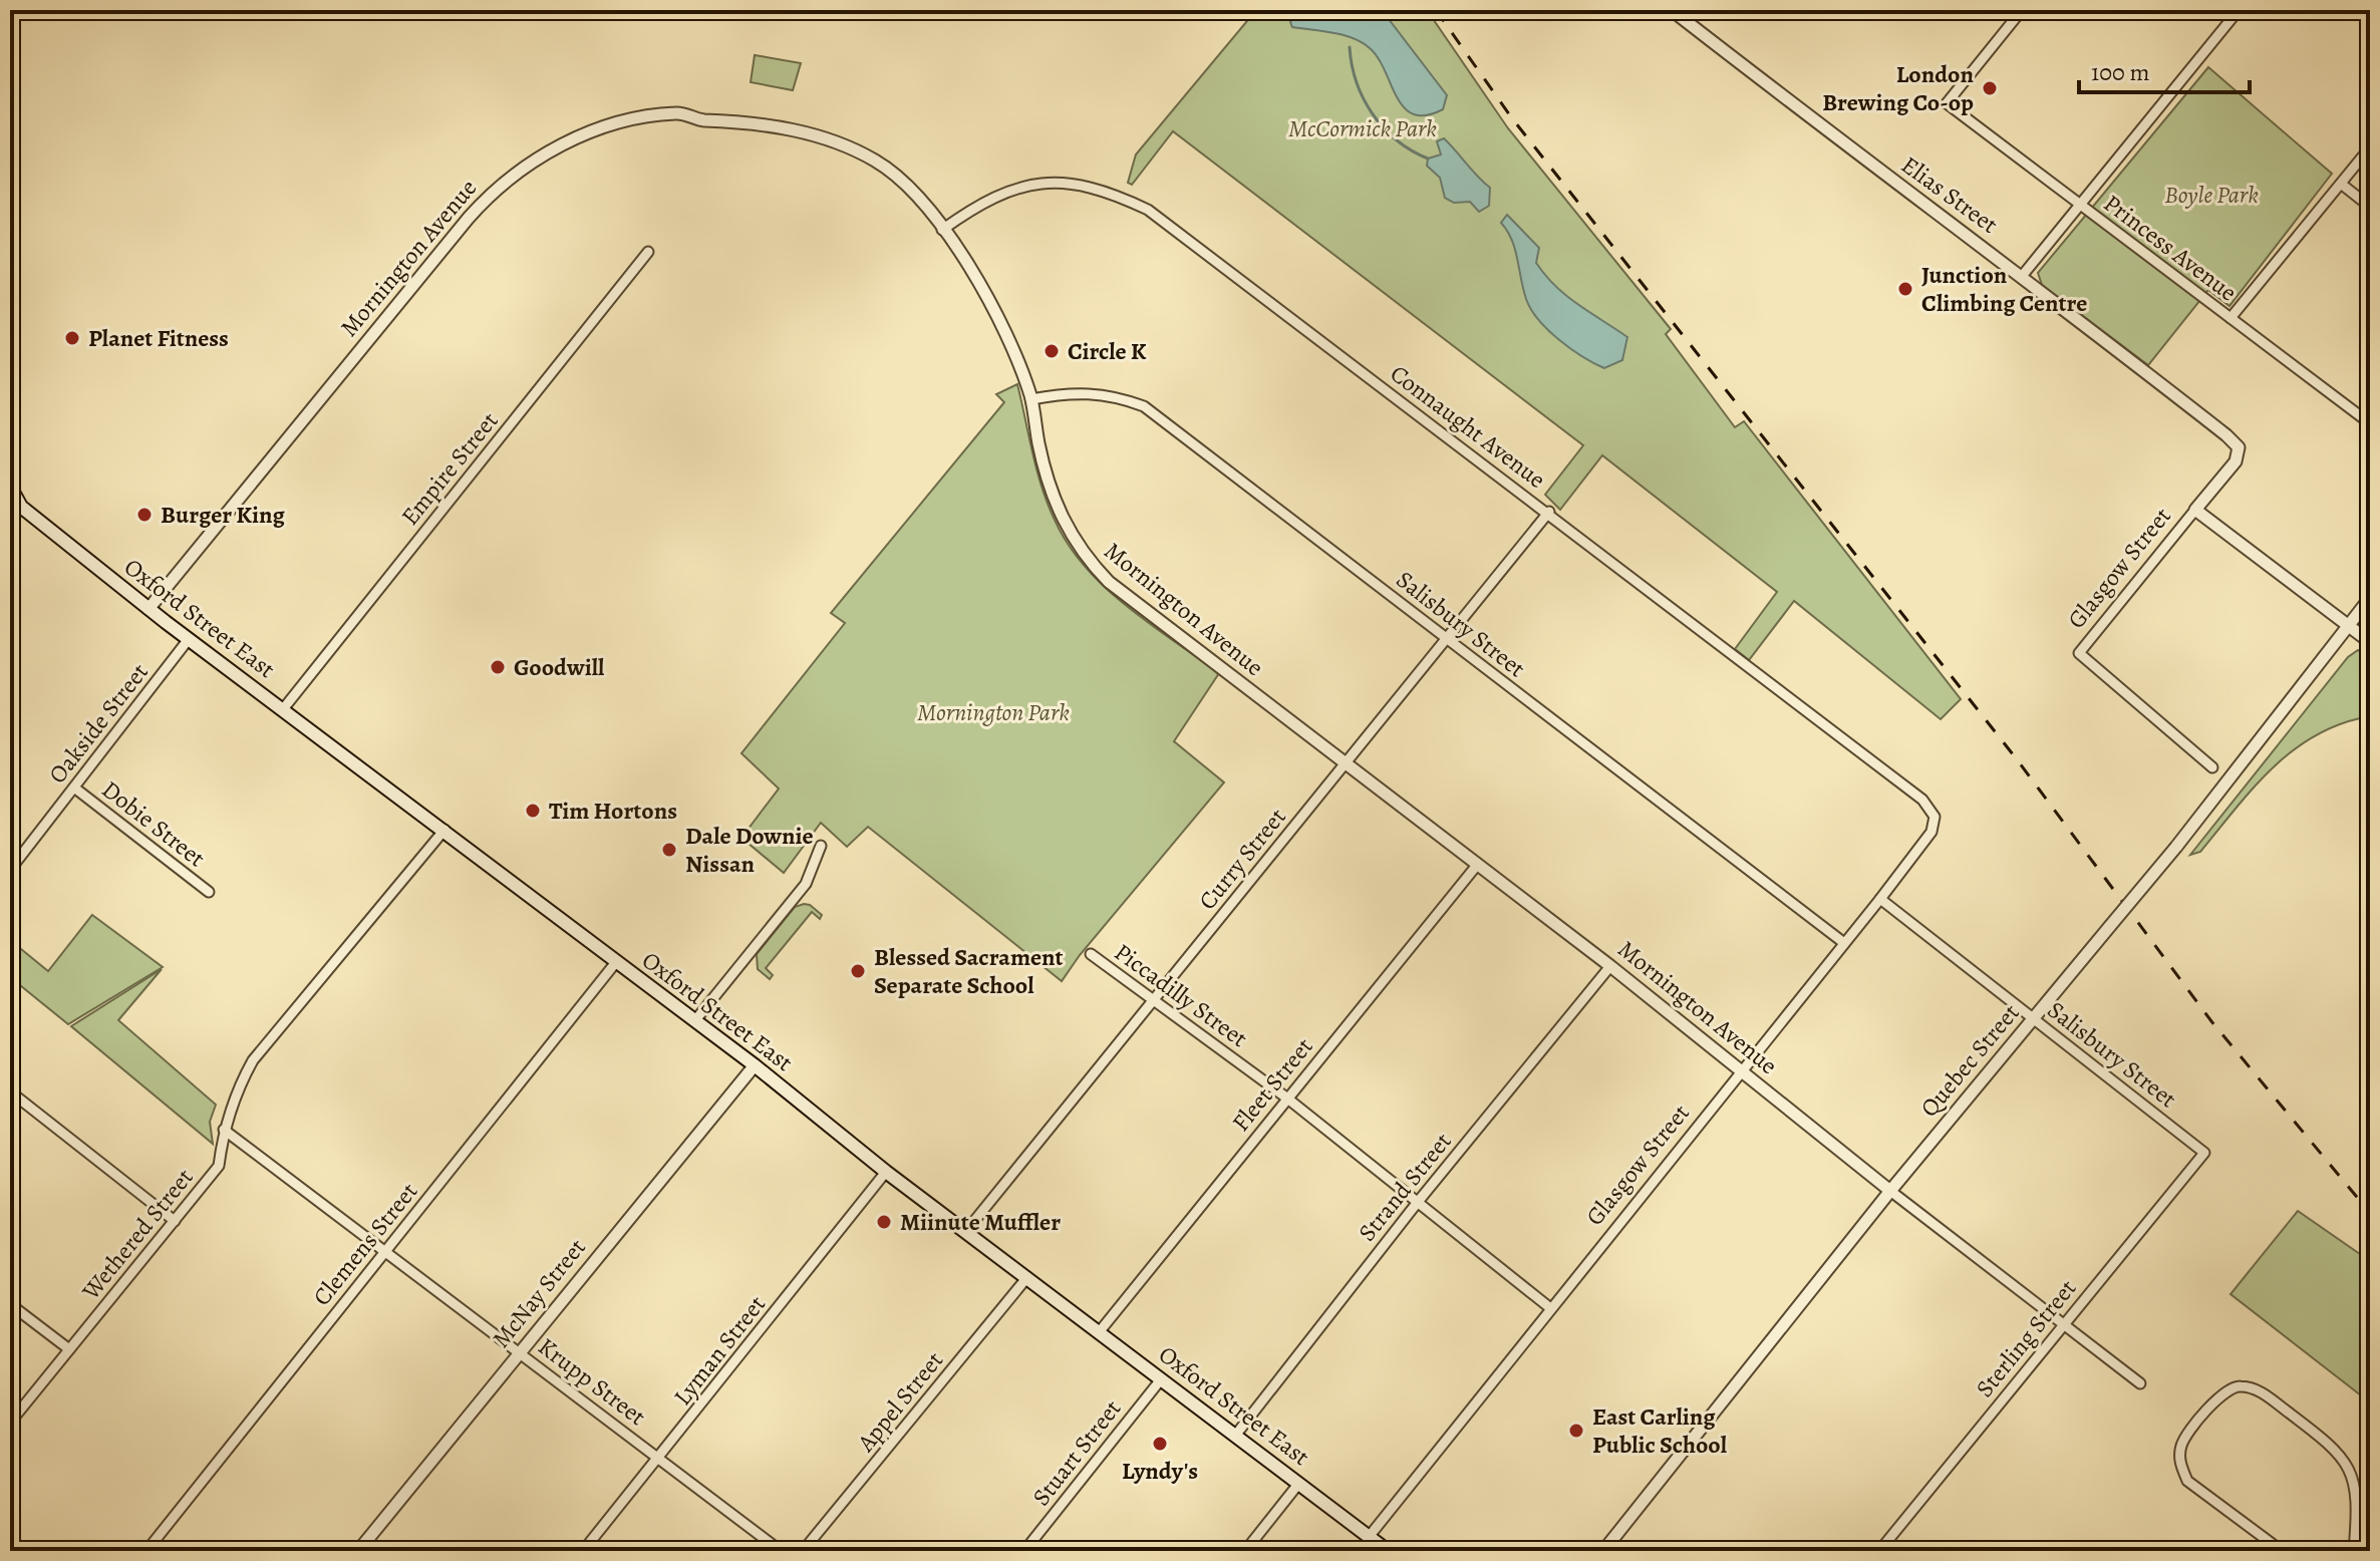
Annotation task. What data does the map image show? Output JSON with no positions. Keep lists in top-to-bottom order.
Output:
{
  "streets": {
    "main road": ["Oxford Street East"],
    "street": [
      "Elias Street",
      "Princess Avenue",
      "Mornington Avenue",
      "Connaught Avenue",
      "Empire Street",
      "Glasgow Street",
      "Salisbury Street",
      "Oakside Street",
      "Dobie Street",
      "Curry Street",
      "Piccadilly Street",
      "Quebec Street",
      "Fleet Street",
      "Strand Street",
      "Wethered Street",
      "Clemens Street",
      "McNay Street",
      "Sterling Street",
      "Lyman Street",
      "Krupp Street",
      "Appel Street",
      "Stuart Street"
    ]
  },
  "crossings": [
    ["Elias Street", "Glasgow Street"],
    ["Mornington Avenue", "Connaught Avenue"],
    ["Mornington Avenue", "Glasgow Street"],
    ["Mornington Avenue", "Oxford Street East"],
    ["Mornington Avenue", "Salisbury Street"],
    ["Mornington Avenue", "Curry Street"],
    ["Mornington Avenue", "Quebec Street"],
    ["Mornington Avenue", "Fleet Street"],
    ["Mornington Avenue", "Strand Street"],
    ["Mornington Avenue", "Sterling Street"],
    ["Connaught Avenue", "Glasgow Street"],
    ["Connaught Avenue", "Curry Street"],
    ["Empire Street", "Oxford Street East"],
    ["Glasgow Street", "Oxford Street East"],
    ["Glasgow Street", "Salisbury Street"],
    ["Glasgow Street", "Piccadilly Street"],
    ["Oxford Street East", "Oakside Street"],
    ["Oxford Street East", "Curry Street"],
    ["Oxford Street East", "Fleet Street"],
    ["Oxford Street East", "Strand Street"],
    ["Oxford Street East", "Wethered Street"],
    ["Oxford Street East", "Clemens Street"],
    ["Oxford Street East", "McNay Street"],
    ["Oxford Street East", "Lyman Street"],
    ["Oxford Street East", "Appel Street"],
    ["Oxford Street East", "Stuart Street"],
    ["Salisbury Street", "Curry Street"],
    ["Salisbury Street", "Quebec Street"],
    ["Salisbury Street", "Sterling Street"],
    ["Oakside Street", "Dobie Street"],
    ["Curry Street", "Piccadilly Street"],
    ["Piccadilly Street", "Fleet Street"],
    ["Piccadilly Street", "Strand Street"],
    ["Wethered Street", "Krupp Street"],
    ["Clemens Street", "Krupp Street"],
    ["McNay Street", "Krupp Street"],
    ["Lyman Street", "Krupp Street"]
  ],
  "parks": ["McCormick Park", "Boyle Park", "Mornington Park"],
  "places": [
    "London Brewing Co-op",
    "Junction Climbing Centre",
    "Planet Fitness",
    "Circle K",
    "Burger King",
    "Goodwill",
    "Tim Hortons",
    "Dale Downie Nissan",
    "Blessed Sacrament Separate School",
    "Miinute Muffler",
    "East Carling Public School",
    "Lyndy's"
  ],
  "scale_bar": "100 m"
}
